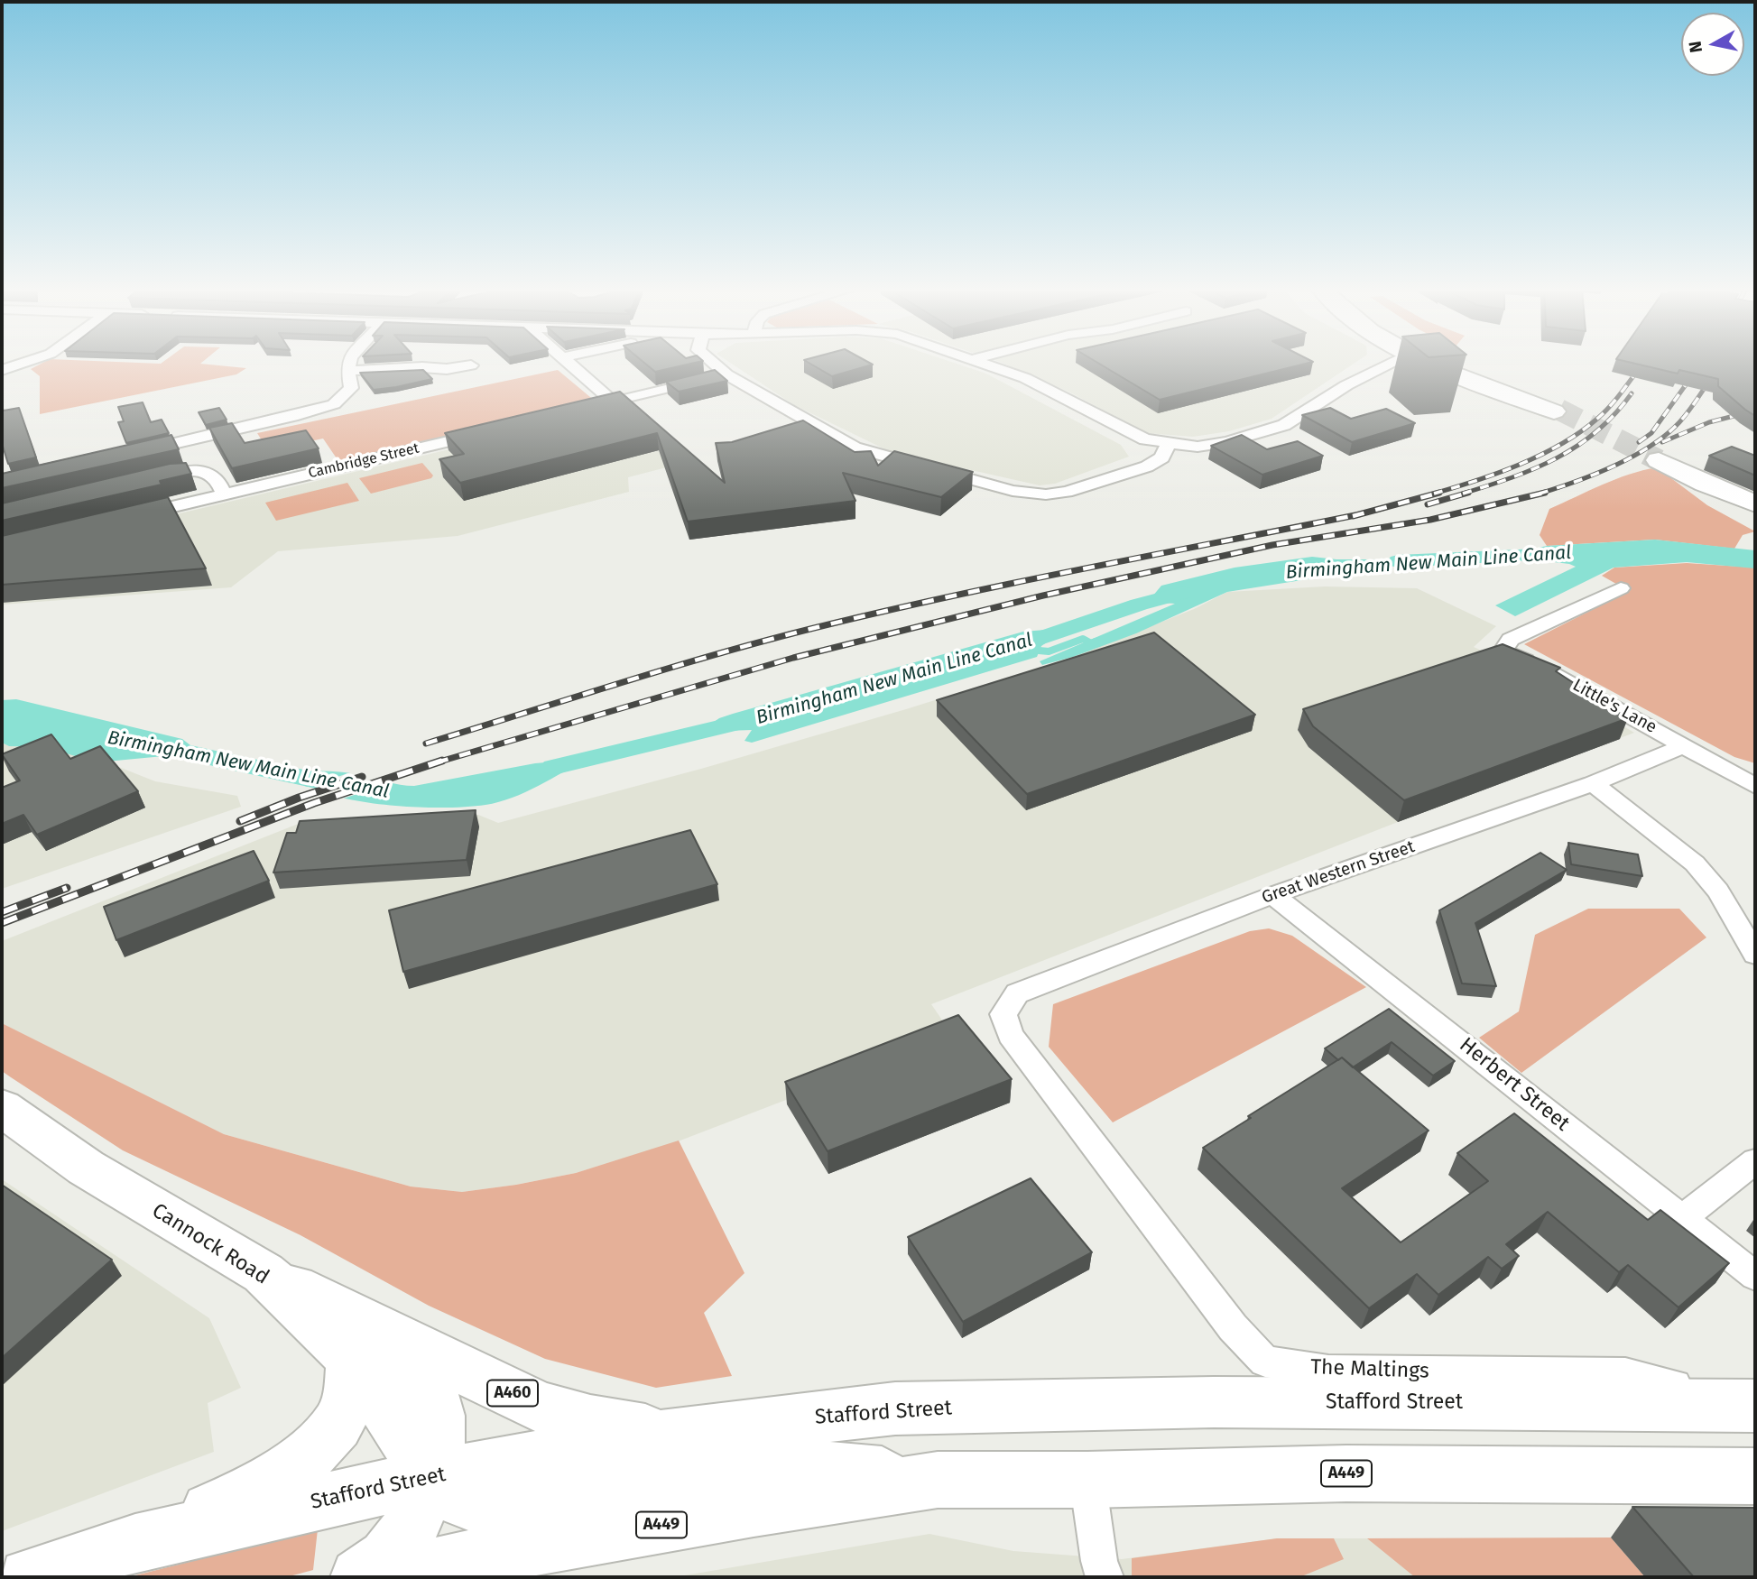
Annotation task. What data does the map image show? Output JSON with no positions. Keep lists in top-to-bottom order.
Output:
{
  "streets": {
    "main road": [
      "Cannock Road",
      "A460",
      "Stafford Street",
      "A449"
    ],
    "street": [
      "Cambridge Street",
      "Little's Lane",
      "Great Western Street",
      "Herbert Street",
      "The Maltings"
    ]
  },
  "crossings": [
    ["Little's Lane", "Great Western Street"],
    ["Great Western Street", "Herbert Street"],
    ["Great Western Street", "The Maltings"],
    ["Cannock Road", "A460"],
    ["Cannock Road", "Stafford Street"],
    ["Cannock Road", "A449"],
    ["The Maltings", "Stafford Street"],
    ["A460", "Stafford Street"]
  ],
  "water": ["Birmingham New Main Line Canal"],
  "north": "left"
}
